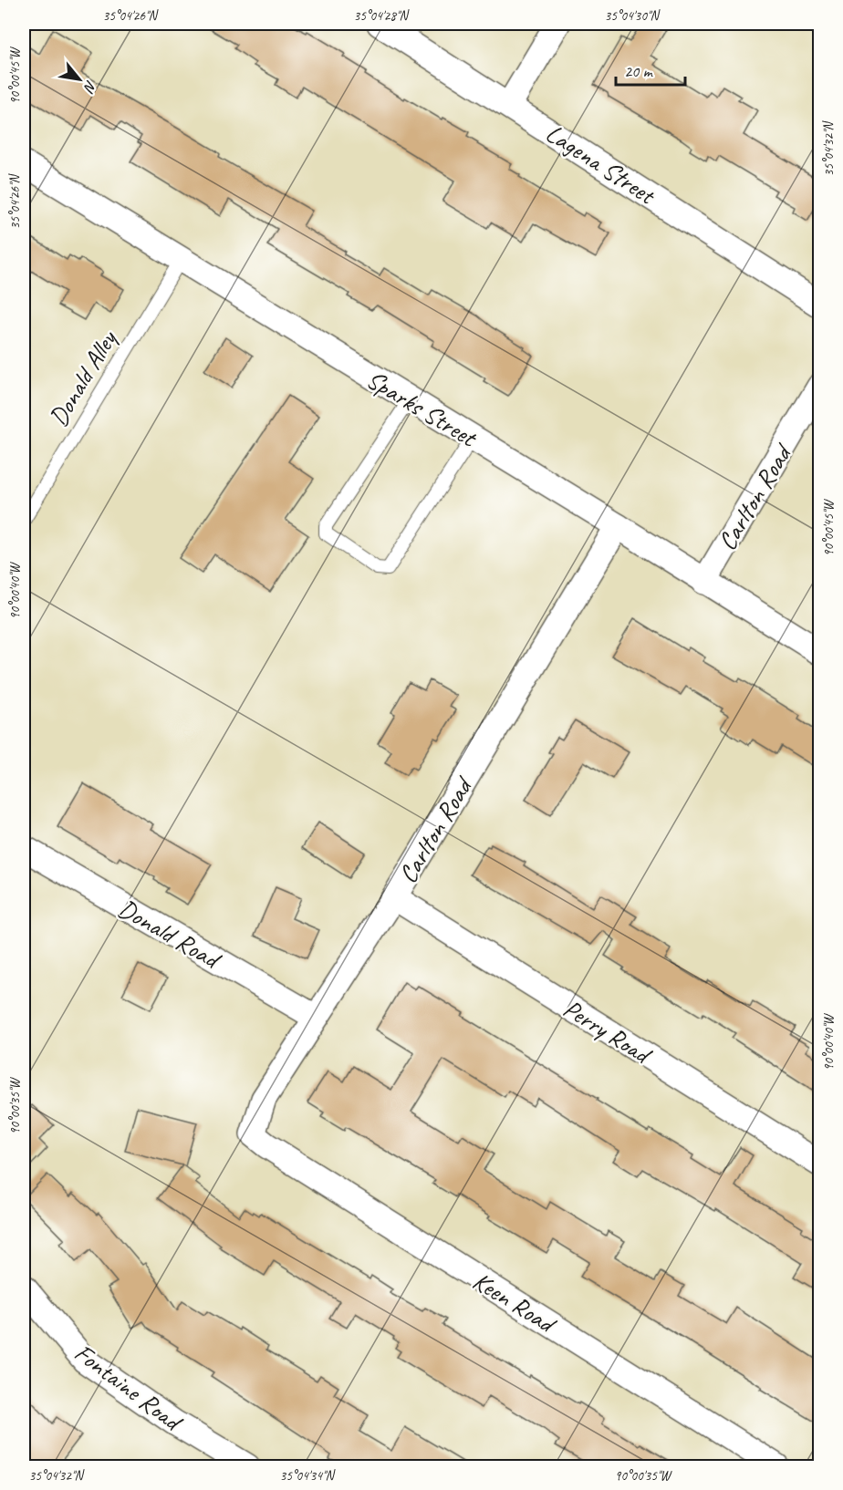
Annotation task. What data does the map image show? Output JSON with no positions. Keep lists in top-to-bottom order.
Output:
{
  "streets": {
    "street": [
      "Lagena Street",
      "Sparks Street",
      "Carlton Road",
      "Donald Road",
      "Perry Road",
      "Keen Road",
      "Fontaine Road"
    ],
    "lane": ["Donald Alley"]
  },
  "crossings": [
    ["Donald Alley", "Sparks Street"],
    ["Sparks Street", "Carlton Road"],
    ["Carlton Road", "Donald Road"],
    ["Carlton Road", "Perry Road"],
    ["Carlton Road", "Keen Road"]
  ],
  "scale_bar": "20 m",
  "north": "bottom right",
  "coordinates": [
    "35°04'26\"N",
    "35°04'28\"N",
    "35°04'30\"N",
    "90°00'45\"W",
    "35°04'32\"N",
    "90°00'40\"W",
    "90°00'35\"W",
    "35°04'34\"N"
  ]
}
